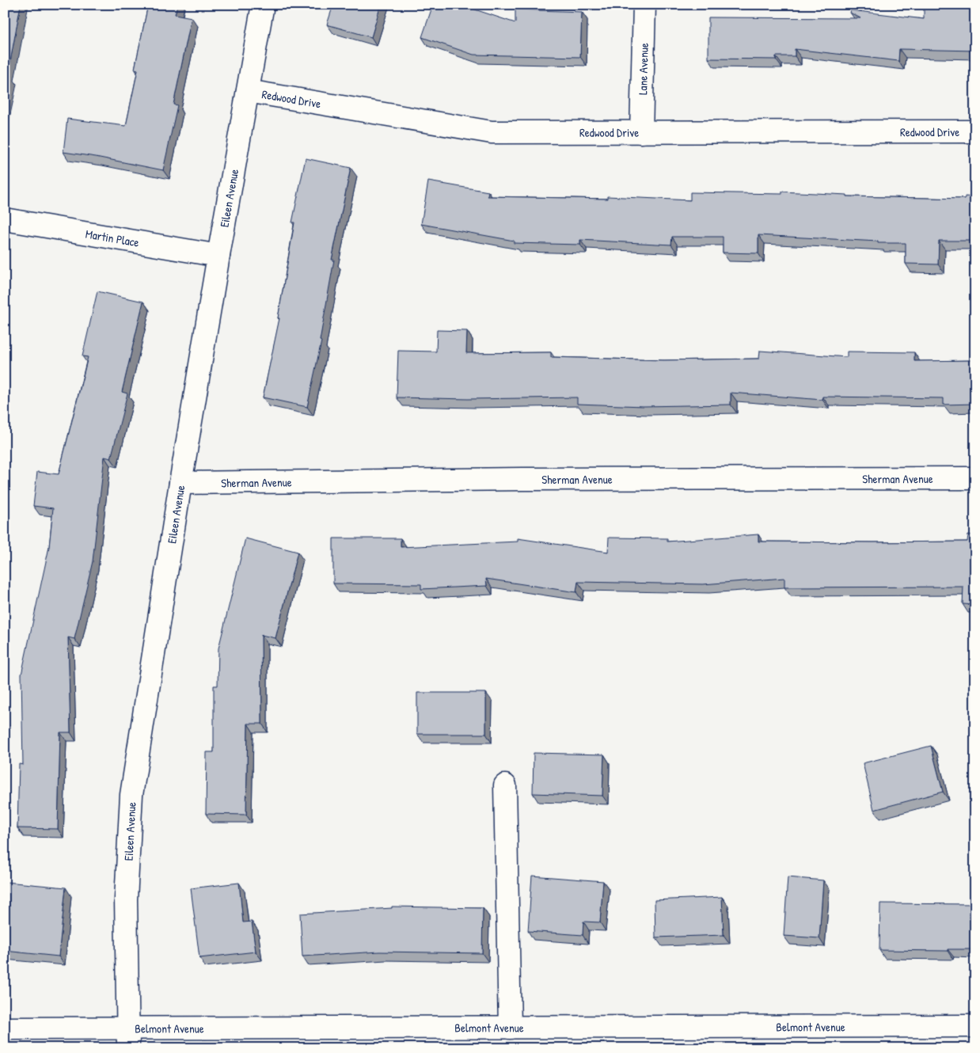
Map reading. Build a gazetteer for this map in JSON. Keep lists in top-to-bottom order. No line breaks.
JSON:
{"streets":{"street":["Lane Avenue","Redwood Drive","Eileen Avenue","Martin Place","Sherman Avenue","Belmont Avenue"]},"crossings":[["Lane Avenue","Redwood Drive"],["Redwood Drive","Eileen Avenue"],["Eileen Avenue","Martin Place"],["Eileen Avenue","Sherman Avenue"],["Eileen Avenue","Belmont Avenue"]]}
